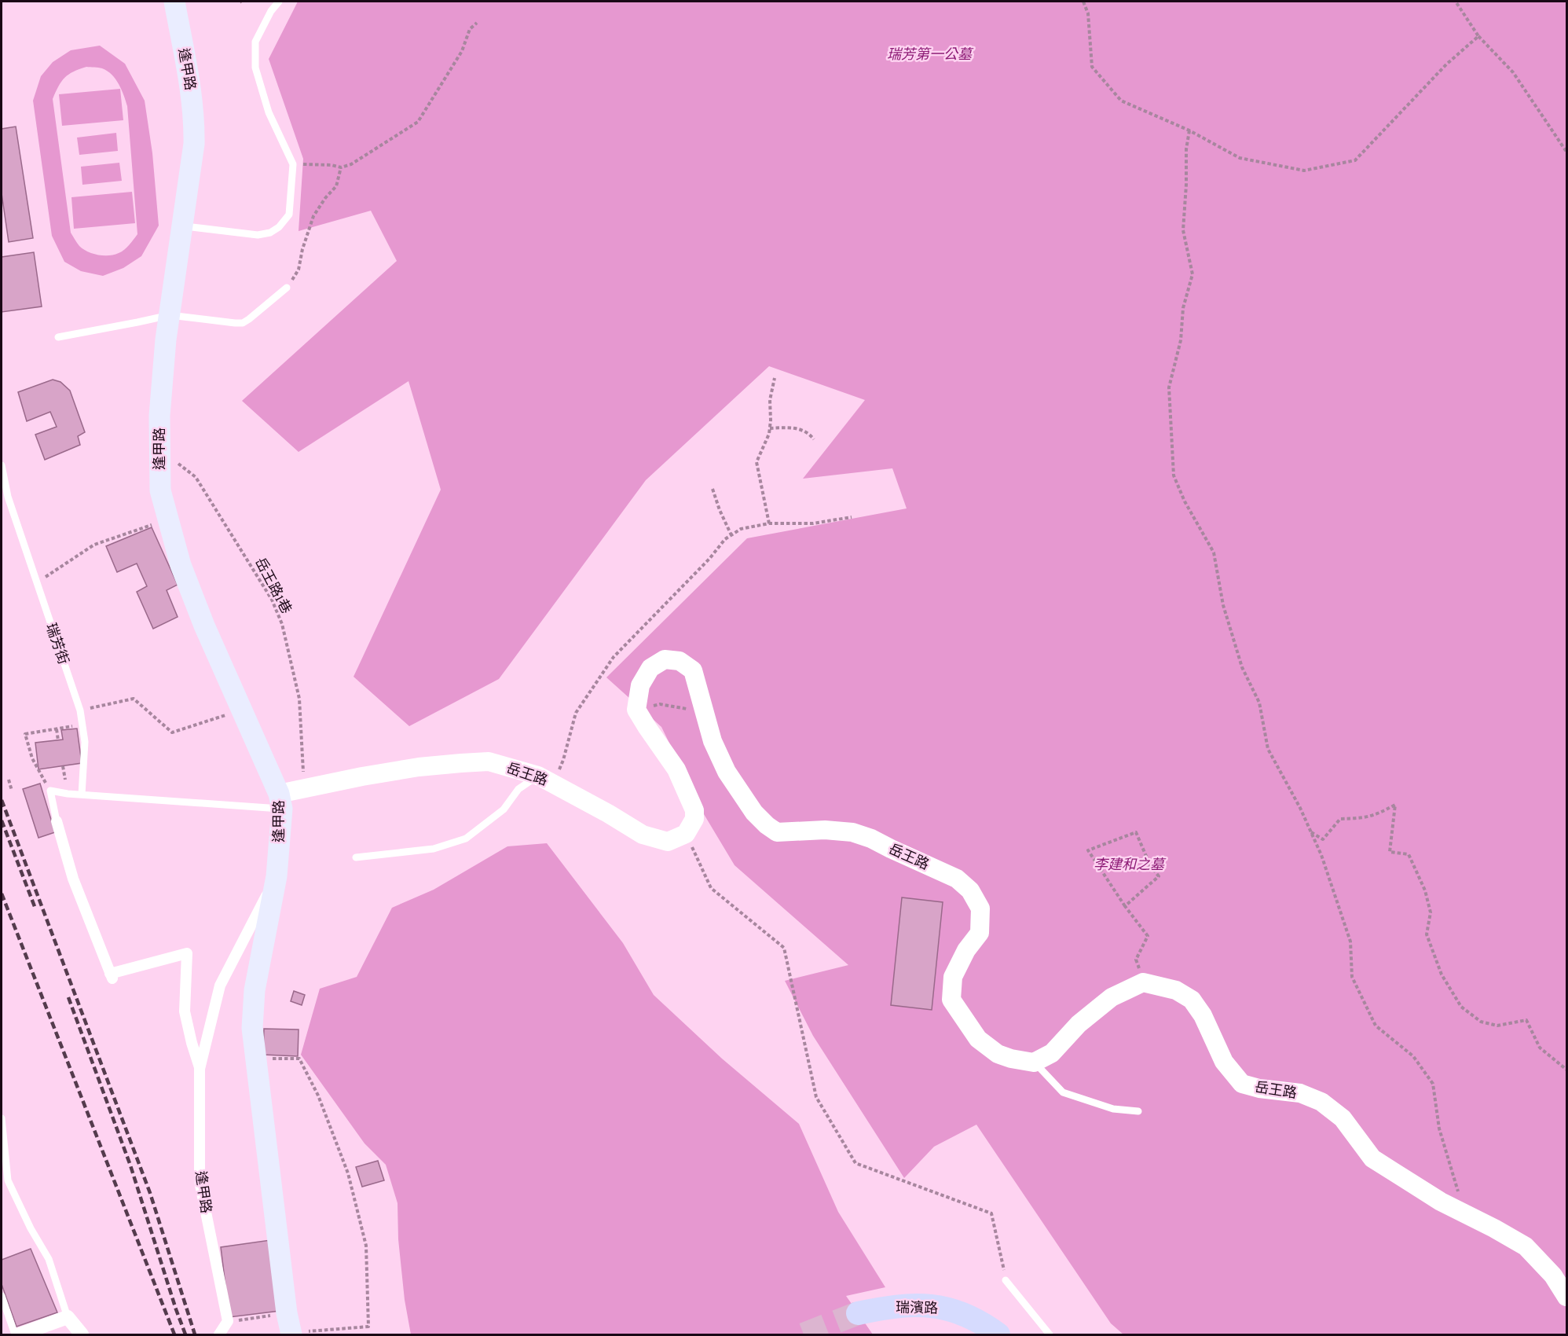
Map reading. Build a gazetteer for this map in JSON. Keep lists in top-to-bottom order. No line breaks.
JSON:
{"streets":{"main road":["逢甲路","瑞濱路"],"street":["岳王路"],"lane":["瑞芳街"],"path":["岳王路1巷"]},"crossings":[["逢甲路","岳王路1巷"],["逢甲路","岳王路"],["岳王路1巷","岳王路"]],"parks":["瑞芳第一公墓","李建和之墓"]}
